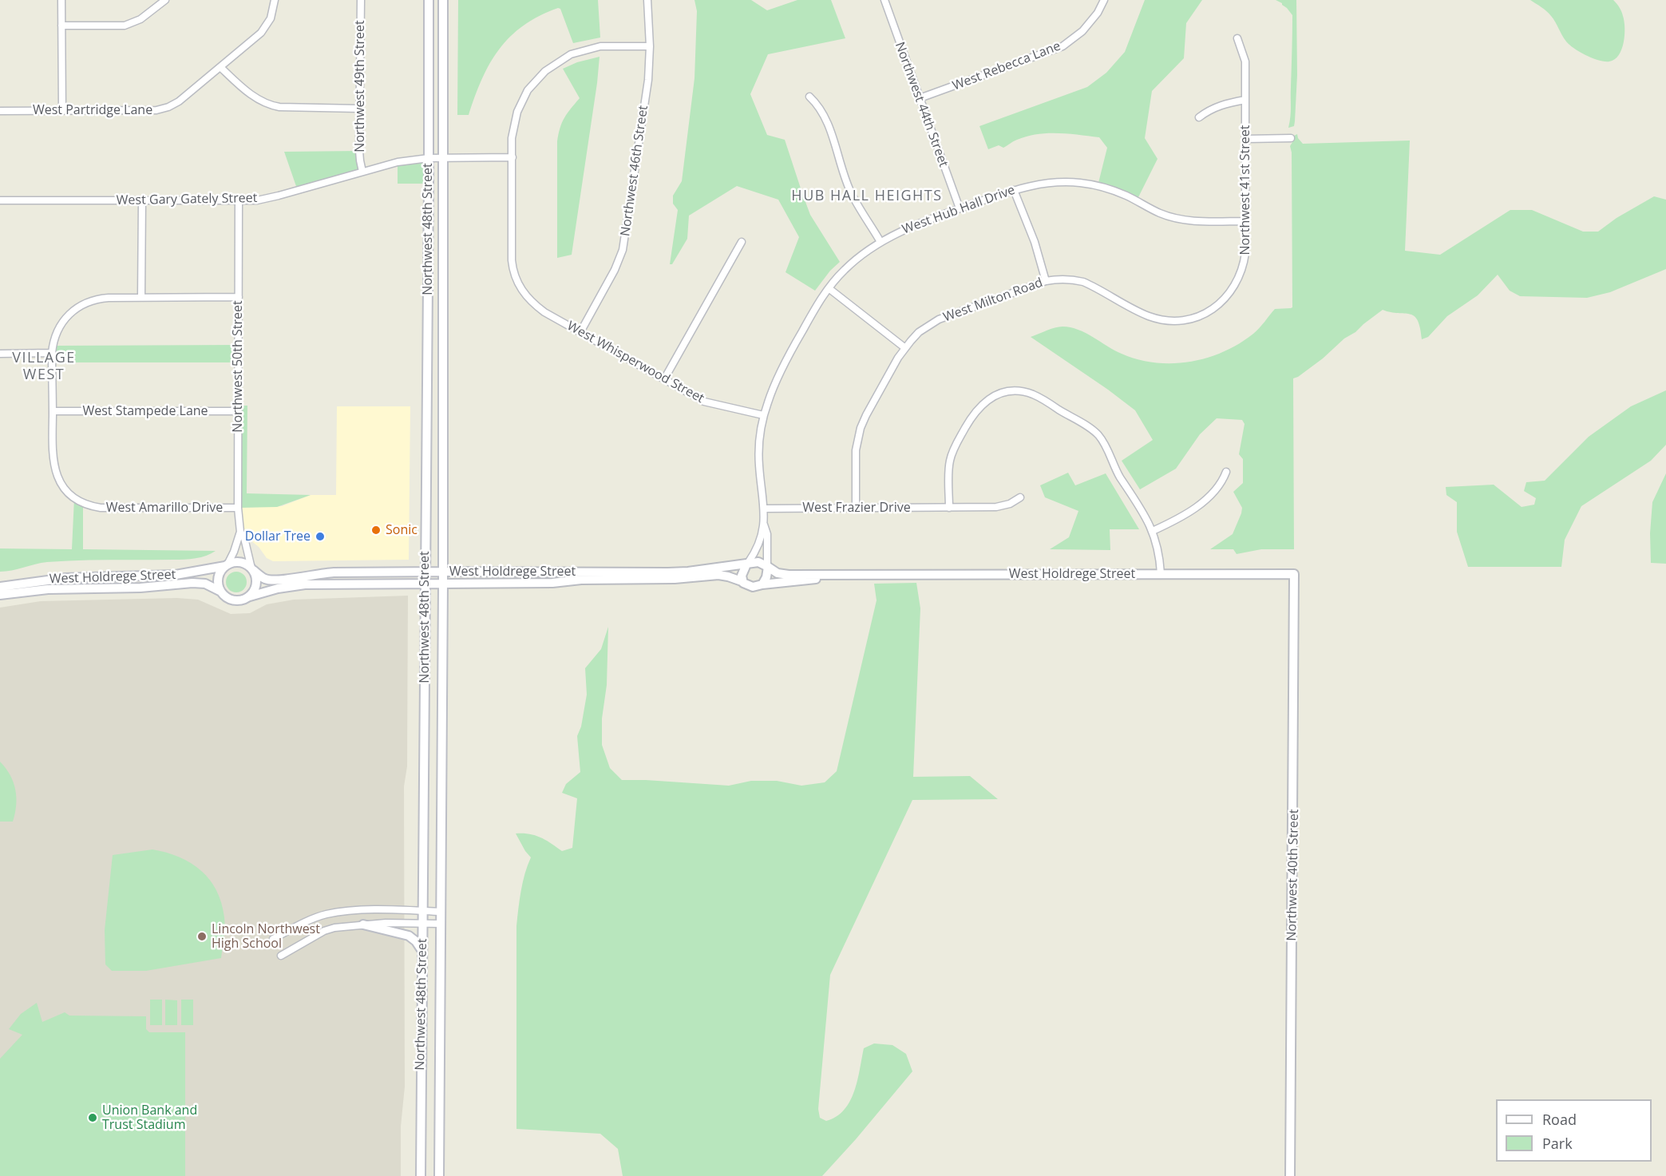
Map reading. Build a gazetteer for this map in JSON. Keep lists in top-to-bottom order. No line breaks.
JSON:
{"streets":{"main road":["Northwest 48th Street","West Holdrege Street","Northwest 40th Street"],"street":["West Rebecca Lane","Northwest 49th Street","Northwest 44th Street","West Partridge Lane","Northwest 46th Street","Northwest 41st Street","West Gary Gately Street","West Hub Hall Drive","West Milton Road","West Whisperwood Street","Northwest 50th Street","West Stampede Lane","West Amarillo Drive","West Frazier Drive"]},"crossings":[["West Rebecca Lane","Northwest 44th Street"],["Northwest 49th Street","West Gary Gately Street"],["Northwest 44th Street","West Hub Hall Drive"],["Northwest 46th Street","West Whisperwood Street"],["Northwest 41st Street","West Hub Hall Drive"],["Northwest 41st Street","West Milton Road"],["West Gary Gately Street","Northwest 48th Street"],["West Gary Gately Street","West Whisperwood Street"],["West Gary Gately Street","Northwest 50th Street"],["West Hub Hall Drive","West Whisperwood Street"],["West Hub Hall Drive","West Frazier Drive"],["Northwest 48th Street","West Holdrege Street"],["West Milton Road","West Frazier Drive"],["Northwest 50th Street","West Stampede Lane"],["Northwest 50th Street","West Amarillo Drive"],["Northwest 50th Street","West Holdrege Street"],["West Stampede Lane","West Amarillo Drive"],["West Holdrege Street","Northwest 40th Street"]],"districts":["HUB HALL HEIGHTS","VILLAGE WEST"],"places":["Sonic","Dollar Tree","Lincoln Northwest High School","Union Bank and Trust Stadium"],"legend":["Road","Park"]}
